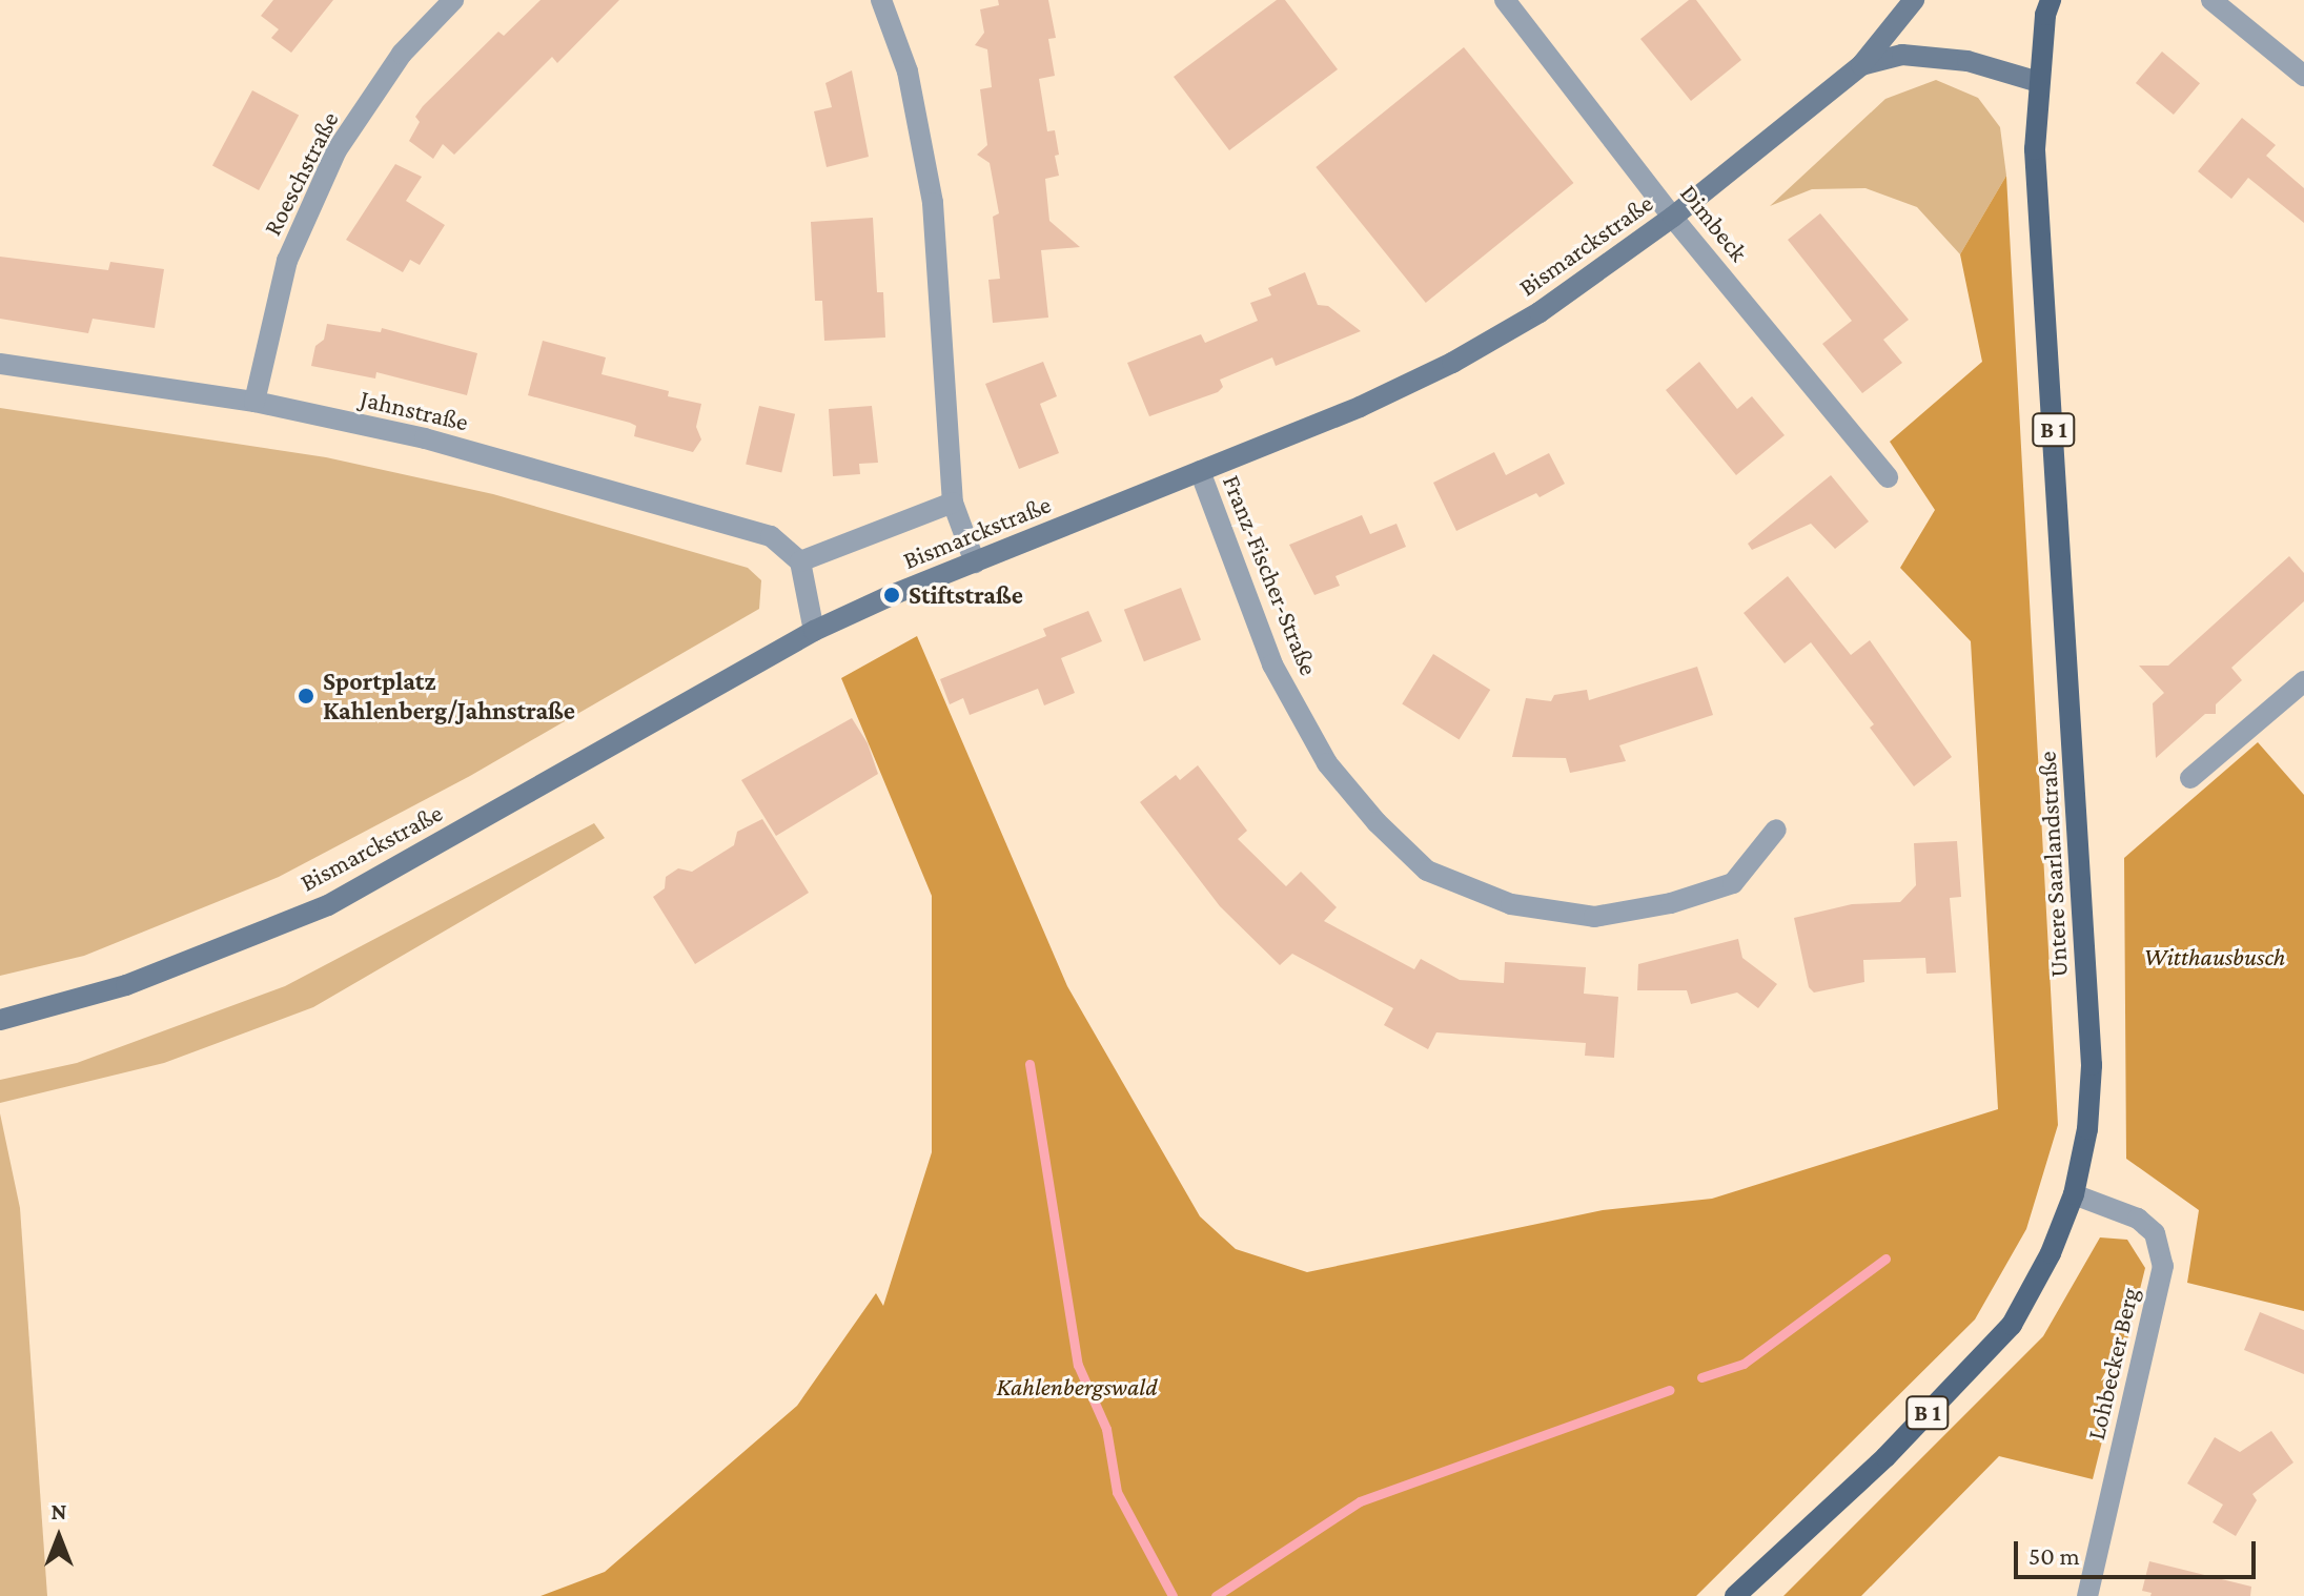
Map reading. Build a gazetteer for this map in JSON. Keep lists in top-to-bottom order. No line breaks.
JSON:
{"streets":{"main road":["Bismarckstraße","B 1","Untere Saarlandstraße"],"street":["Roeschstraße","Dimbeck","Jahnstraße","Franz-Fischer-Straße","Lohbecker Berg"]},"crossings":[["Roeschstraße","Jahnstraße"],["Dimbeck","Bismarckstraße"],["Bismarckstraße","Franz-Fischer-Straße"],["Untere Saarlandstraße","Lohbecker Berg"]],"parks":["Witthausbusch","Kahlenbergswald"],"places":["Stiftstraße","Sportplatz Kahlenberg/Jahnstraße"],"scale_bar":"50 m","north":"top"}
